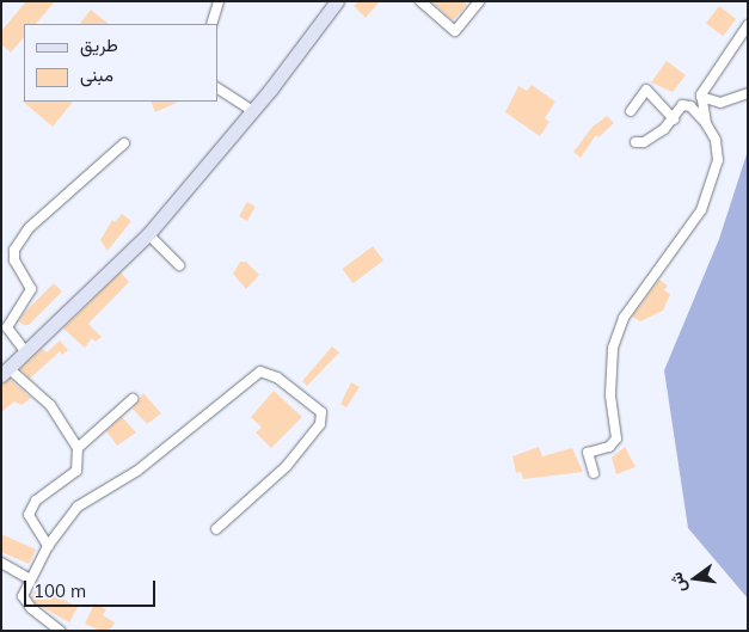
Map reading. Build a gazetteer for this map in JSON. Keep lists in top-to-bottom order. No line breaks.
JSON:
{"legend":["طريق","مبنى"],"scale_bar":"100 m","north":"left"}
